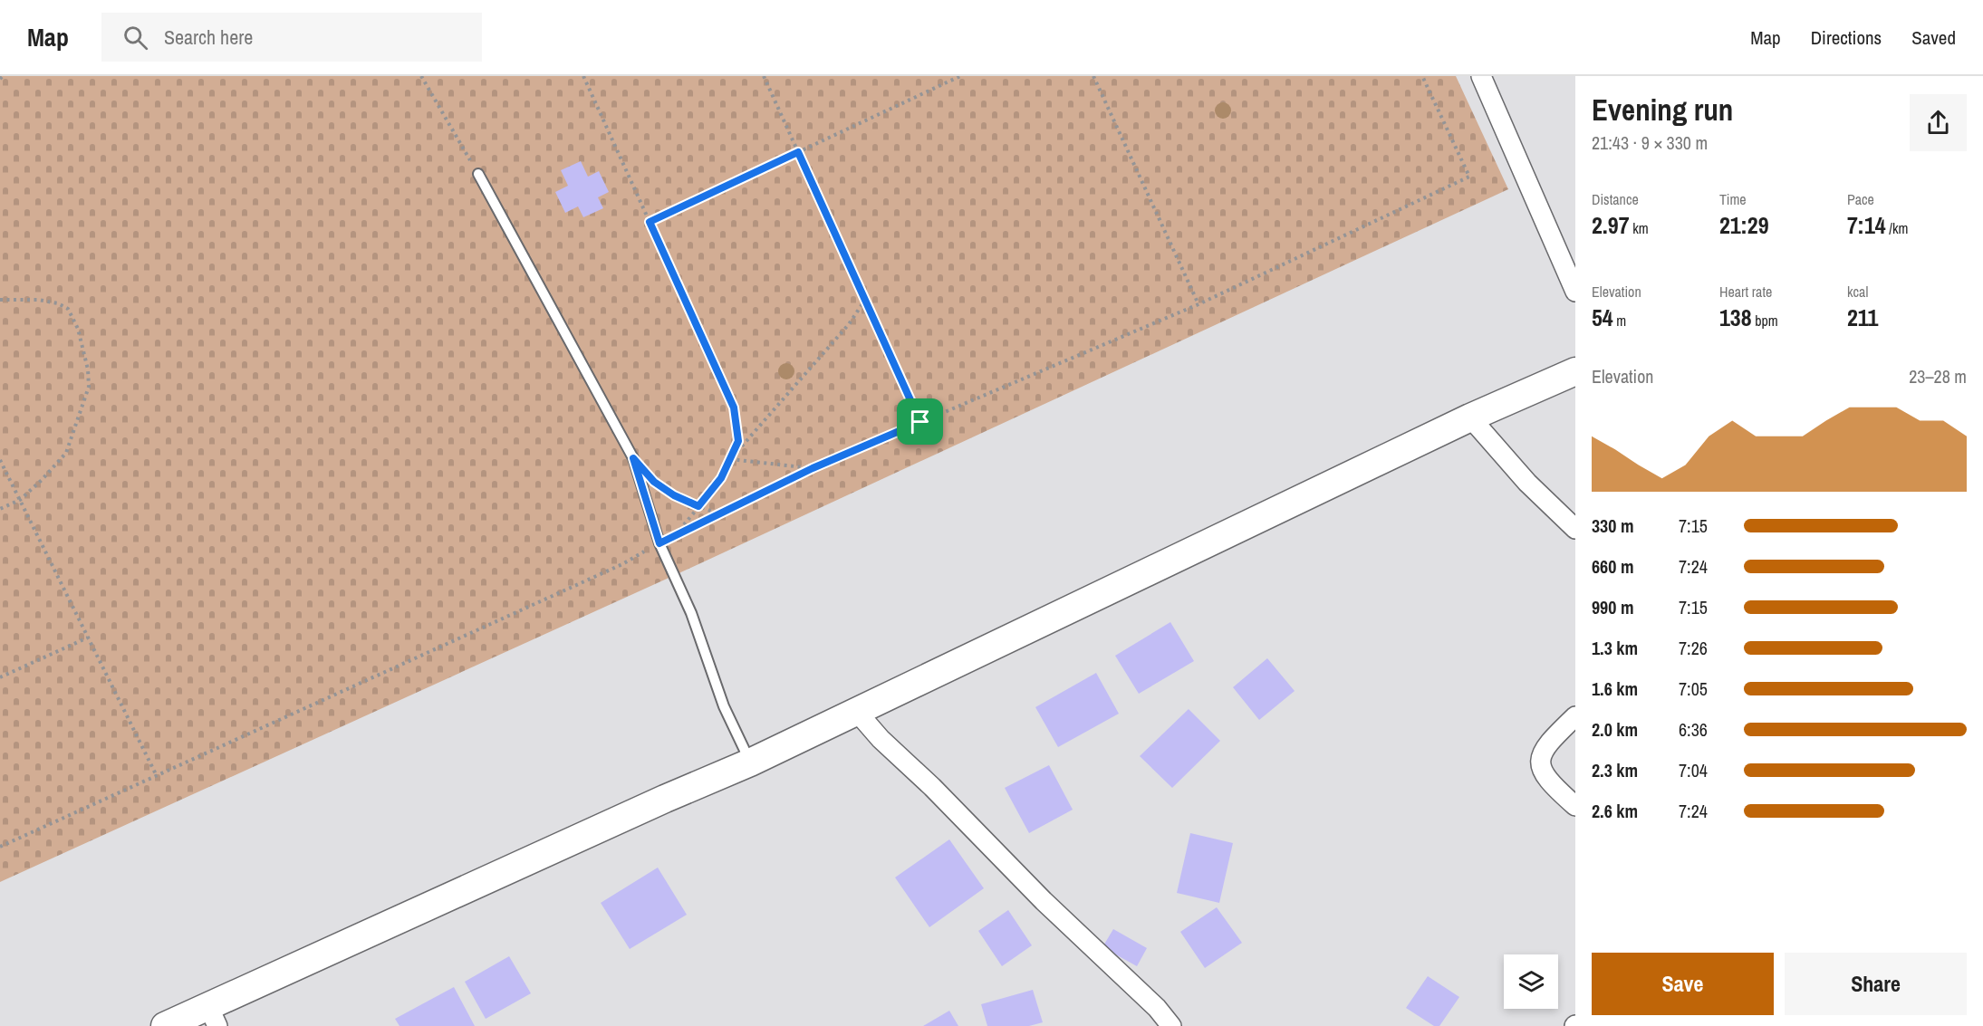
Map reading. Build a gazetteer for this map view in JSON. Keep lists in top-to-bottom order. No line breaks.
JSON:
{"page":{"header":"Map","search":"Search here","nav":["Map","Directions","Saved"],"heading":["Evening run","21:43 · 9 × 330 m"],"stats":[["Distance","2.97 km"],["Time","21:29"],["Pace","7:14 /km"],["Elevation","54 m"],["Heart rate","138 bpm"],["kcal","211"]],"chart":["Elevation","23–28 m"],"list":[{"name":"330 m","note":"7:15"},{"name":"660 m","note":"7:24"},{"name":"990 m","note":"7:15"},{"name":"1.3 km","note":"7:26"},{"name":"1.6 km","note":"7:05"},{"name":"2.0 km","note":"6:36"},{"name":"2.3 km","note":"7:04"},{"name":"2.6 km","note":"7:24"}],"buttons":["Save","Share"]}}
